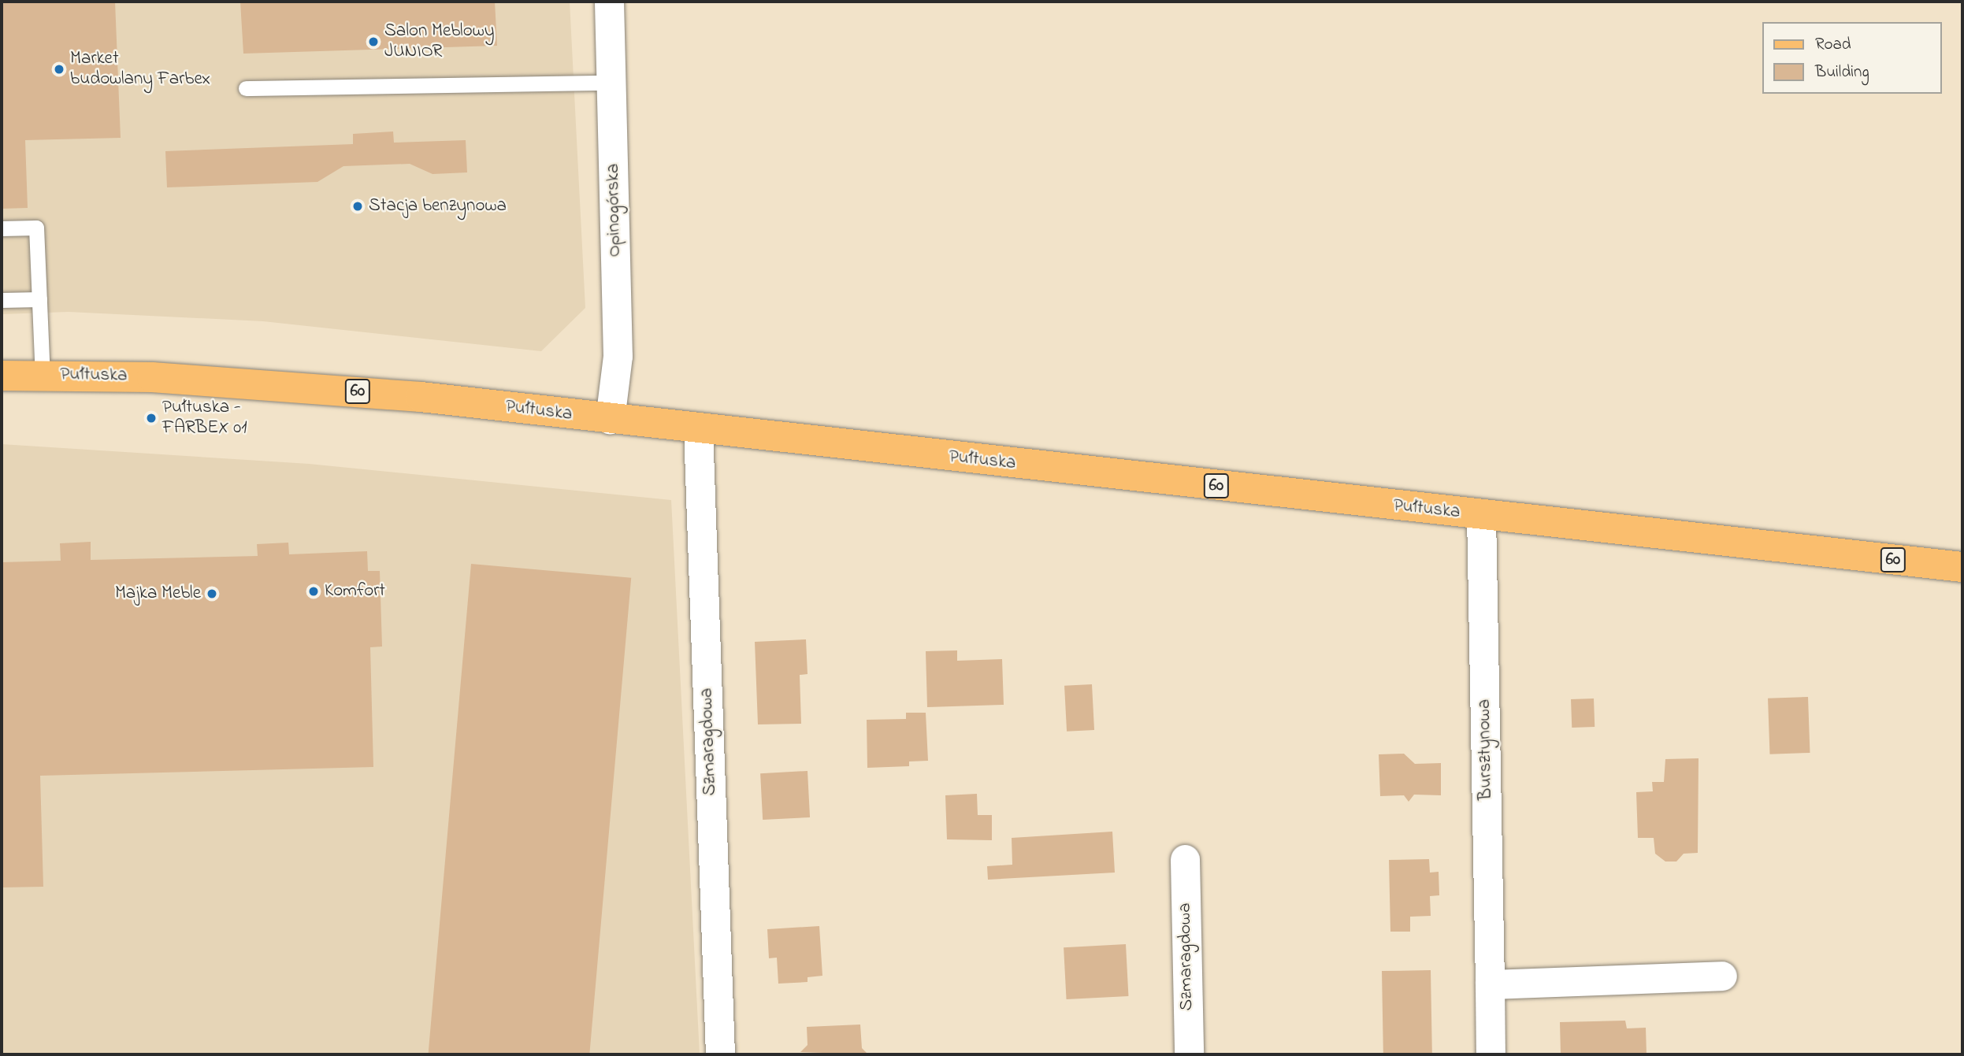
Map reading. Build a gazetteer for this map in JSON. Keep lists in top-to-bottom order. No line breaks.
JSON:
{"streets":{"main road":["Pułtuska","60"],"street":["Opinogórska","Szmaragdowa","Bursztynowa"]},"crossings":[["Opinogórska","Pułtuska"],["Pułtuska","Szmaragdowa"],["Pułtuska","Bursztynowa"]],"places":["Salon Meblowy JUNIOR","Market budowlany Farbex","Stacja benzynowa","Pułtuska - FARBEX 01","Komfort","Majka Meble"],"legend":["Road","Building"]}
